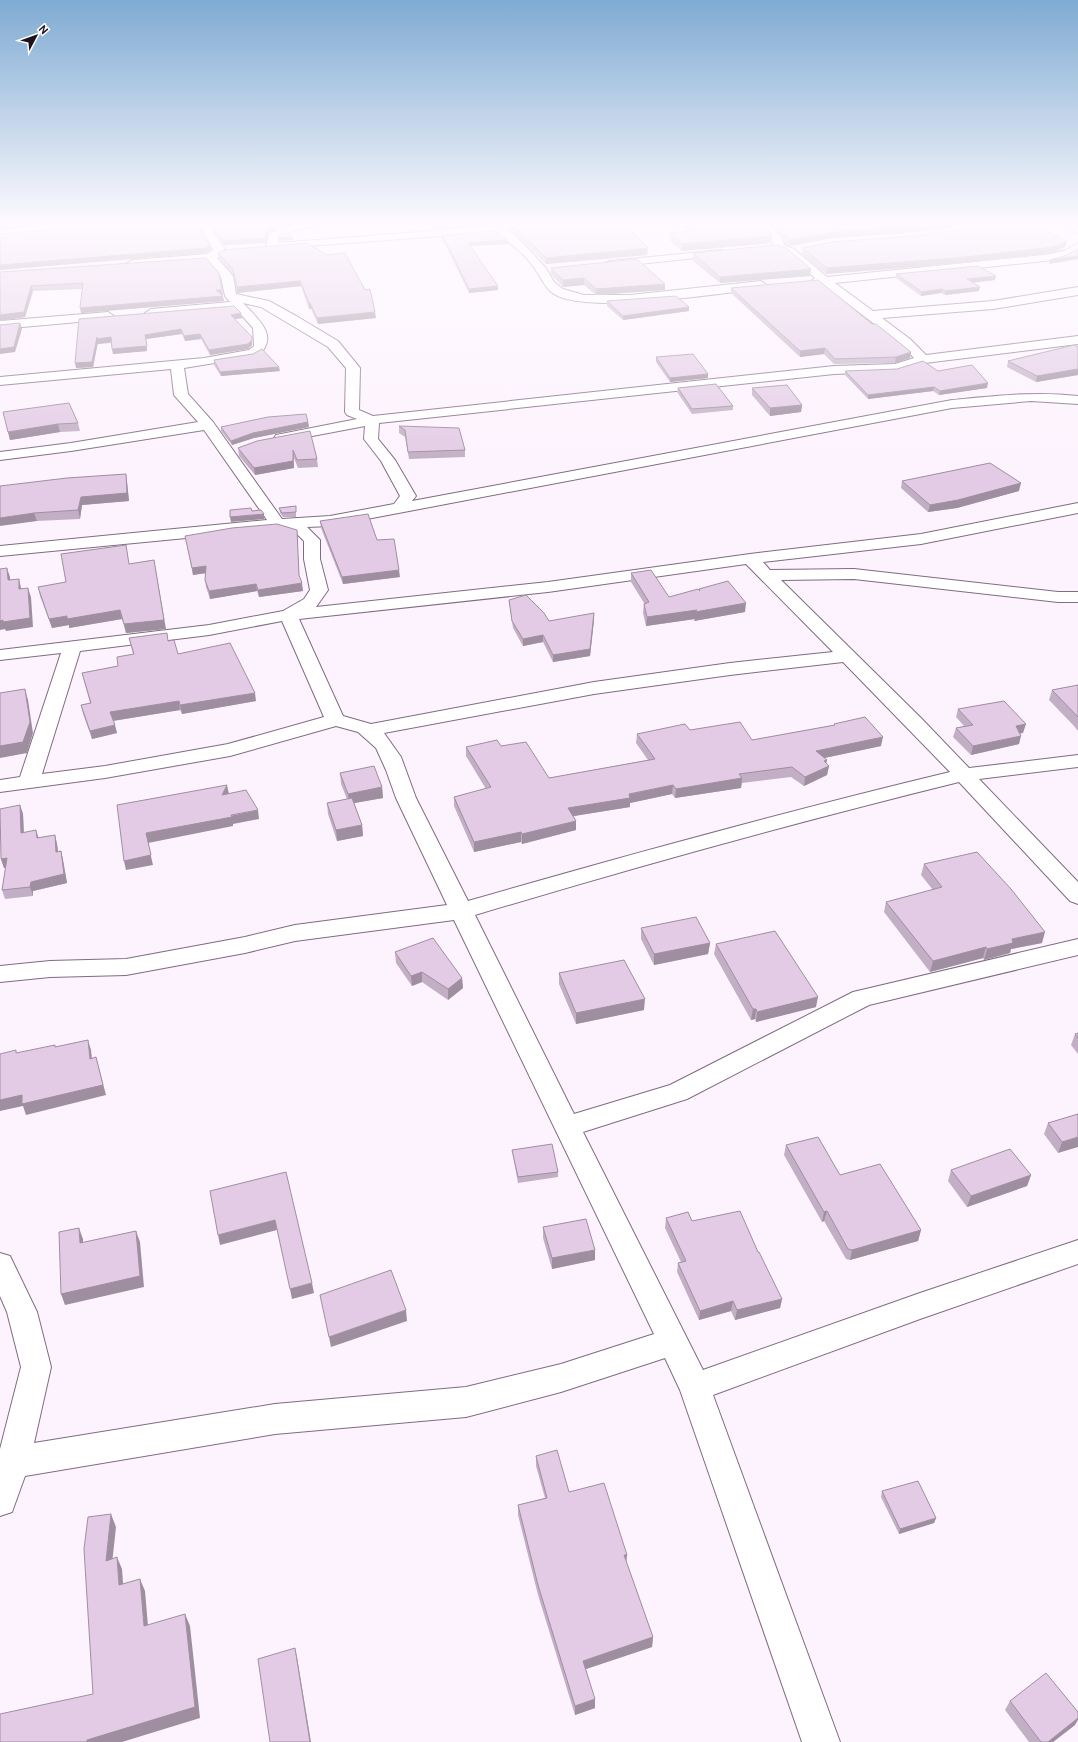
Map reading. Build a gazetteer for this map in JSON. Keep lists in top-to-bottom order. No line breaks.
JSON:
{"north":"top right"}
